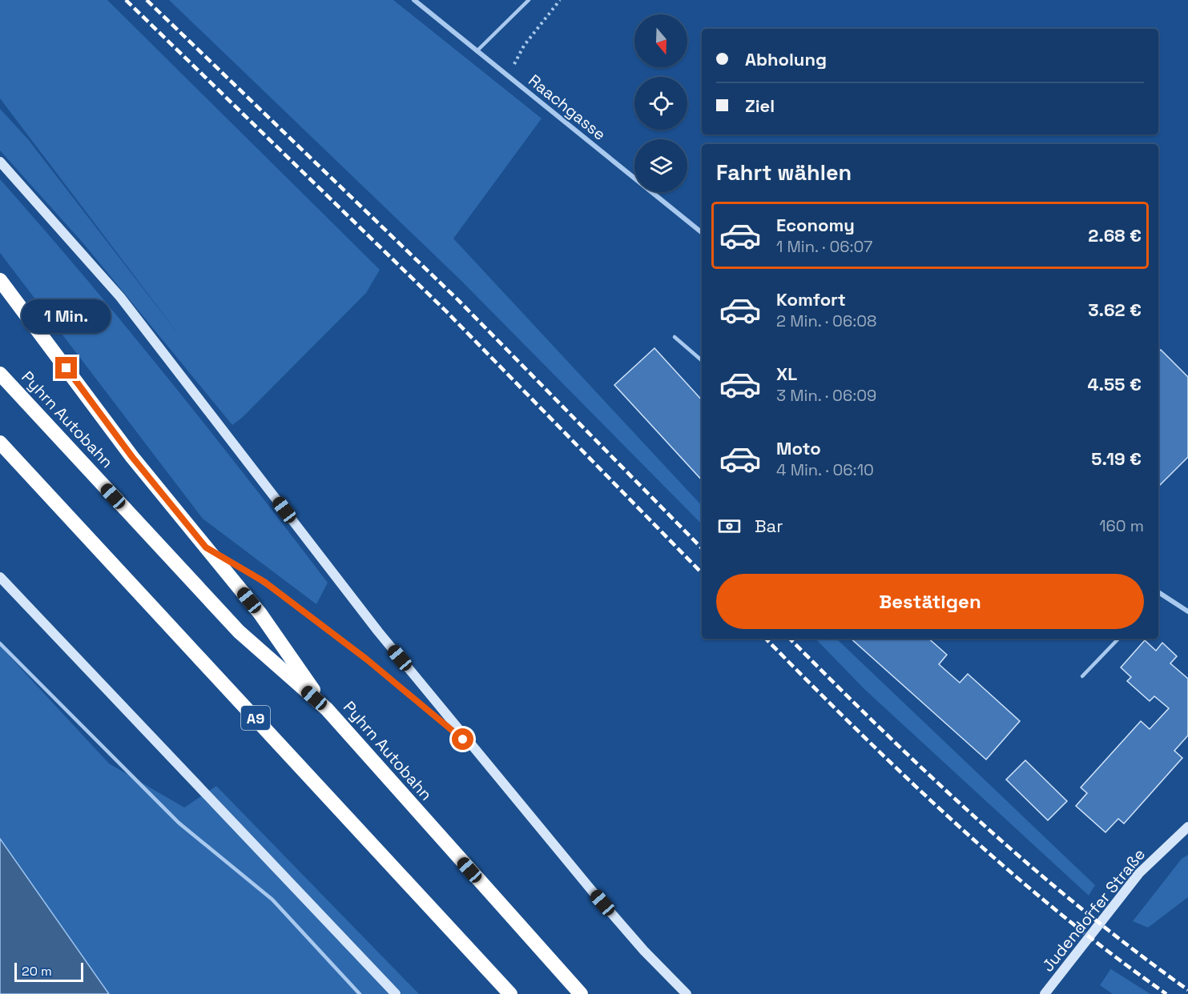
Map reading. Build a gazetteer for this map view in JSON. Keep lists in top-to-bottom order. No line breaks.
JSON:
{"streets":{"highway":["Pyhrn Autobahn","A9"],"main road":["Judendorfer Straße"],"street":["Raachgasse"]},"scale_bar":"20 m","north":"bottom","page":{"banner":["Abholung","Ziel"],"heading":"Fahrt wählen","list":[{"name":"Economy","note":"1 Min. · 06:07","value":"2.68 €"},{"name":"Komfort","note":"2 Min. · 06:08","value":"3.62 €"},{"name":"XL","note":"3 Min. · 06:09","value":"4.55 €"},{"name":"Moto","note":"4 Min. · 06:10","value":"5.19 €"}],"bubble":"1 Min.","pay":["Bar","160 m"],"buttons":"Bestätigen","scale":"20 m"}}
